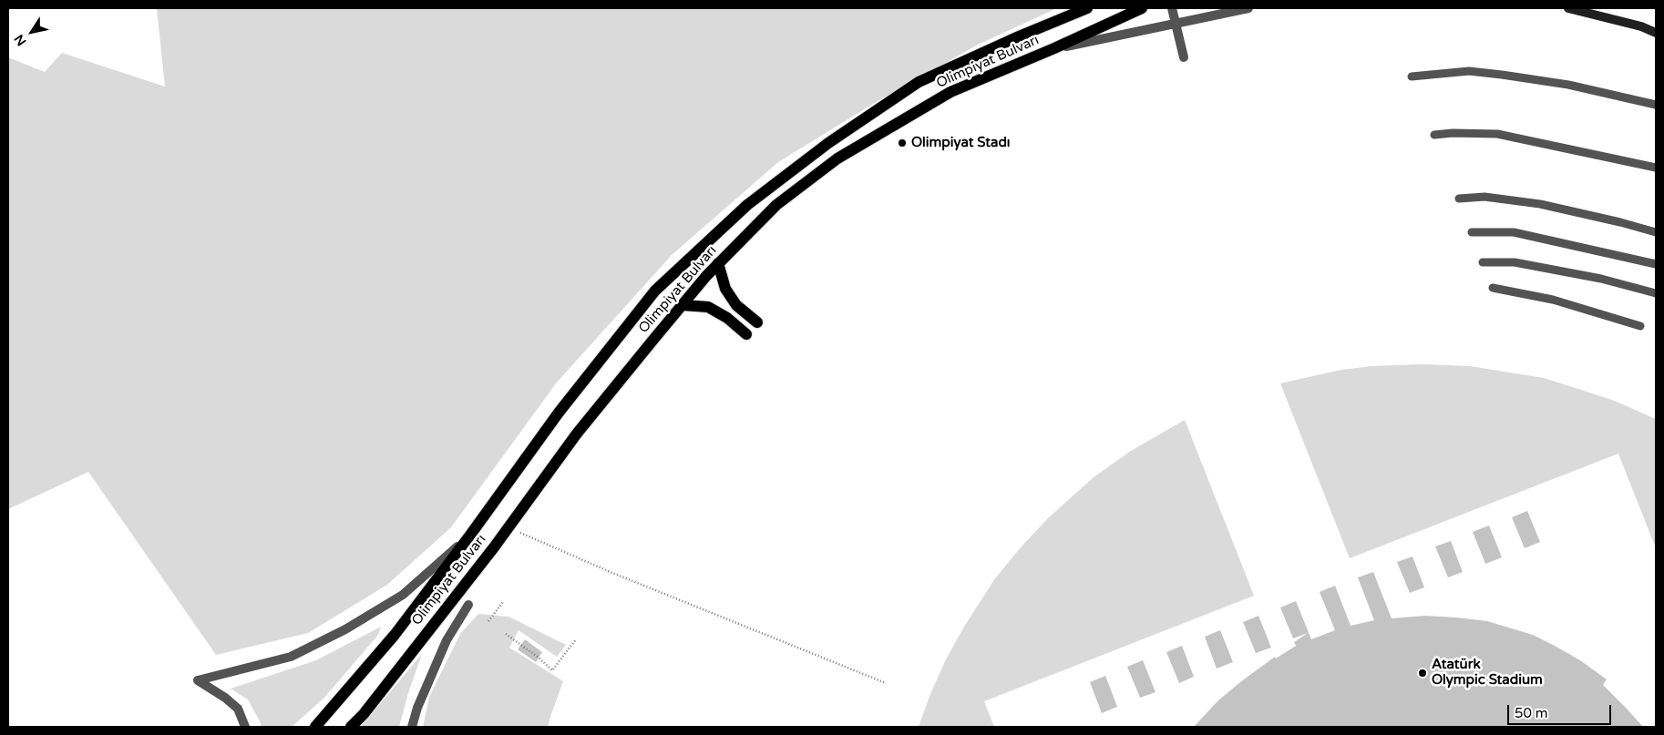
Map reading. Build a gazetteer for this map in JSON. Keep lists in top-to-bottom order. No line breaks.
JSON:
{"streets":{"main road":["Olimpiyat Bulvarı"]},"places":["Olimpiyat Stadı","Atatürk Olympic Stadium"],"scale_bar":"50 m","north":"bottom left"}
